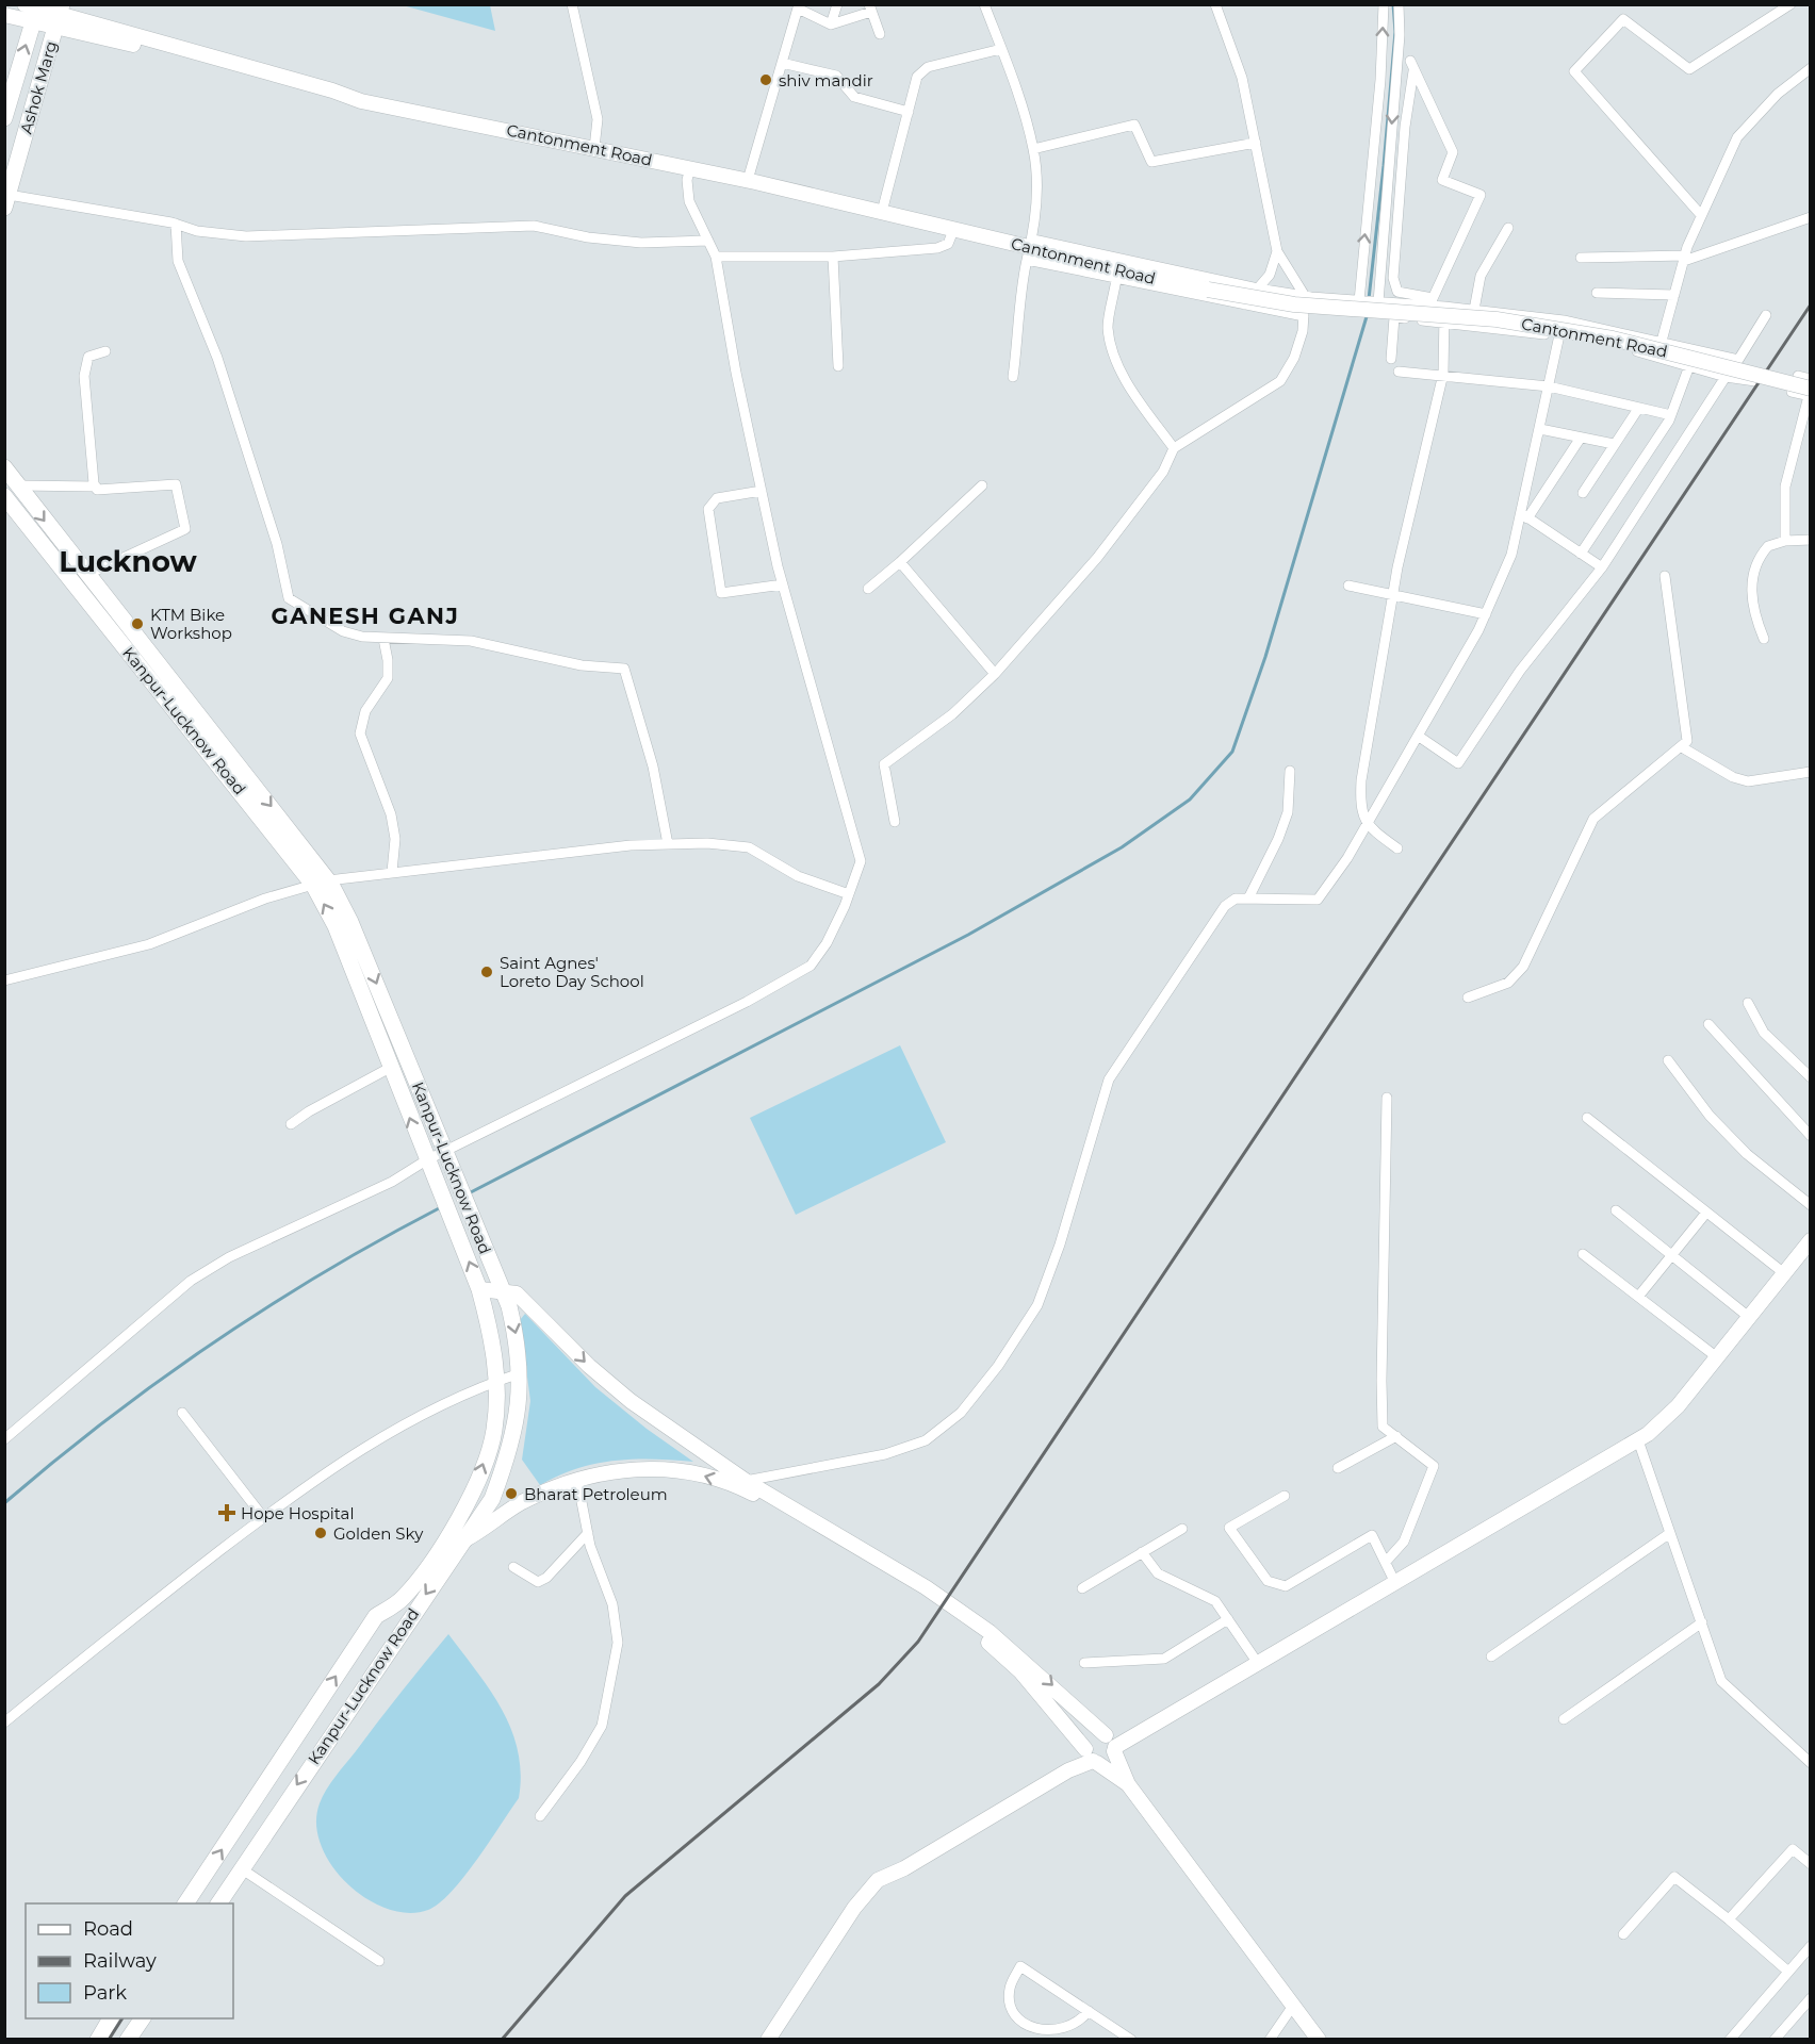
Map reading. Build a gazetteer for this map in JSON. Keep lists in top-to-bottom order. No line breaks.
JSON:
{"streets":{"main road":["Ashok Marg","Kanpur-Lucknow Road"],"street":["Cantonment Road"]},"crossings":[["Ashok Marg","Cantonment Road"]],"districts":["Lucknow","GANESH GANJ"],"places":{"other":["shiv mandir","KTM Bike Workshop","Saint Agnes' Loreto Day School","Bharat Petroleum","Golden Sky"],"health":["Hope Hospital"]},"legend":["Road","Railway","Park"]}
